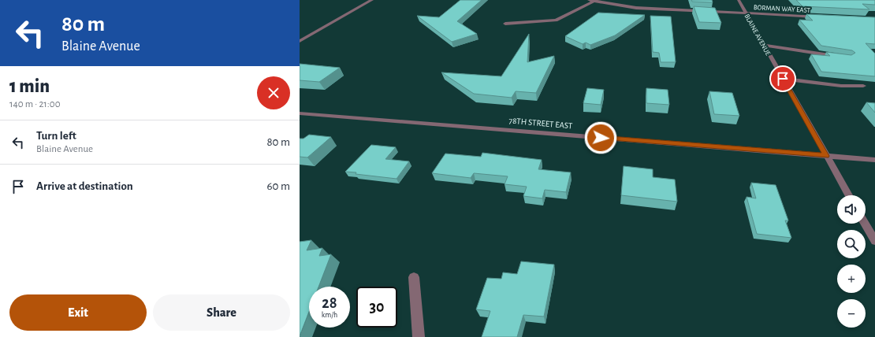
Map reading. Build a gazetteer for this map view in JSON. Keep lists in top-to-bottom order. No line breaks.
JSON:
{"streets":{"street":["BORMAN WAY EAST","BLAINE AVENUE","78TH STREET EAST"]},"crossings":[["BORMAN WAY EAST","BLAINE AVENUE"],["BLAINE AVENUE","78TH STREET EAST"]],"page":{"turn":["80 m","Blaine Avenue"],"heading":["1 min","140 m · 21:00"],"list":[{"name":"Turn left","note":"Blaine Avenue","value":"80 m"},{"name":"Arrive at destination","value":"60 m"}],"map_buttons":["+","−"],"speed":"28 km/h","limit":"30","buttons":["Exit","Share"]}}
